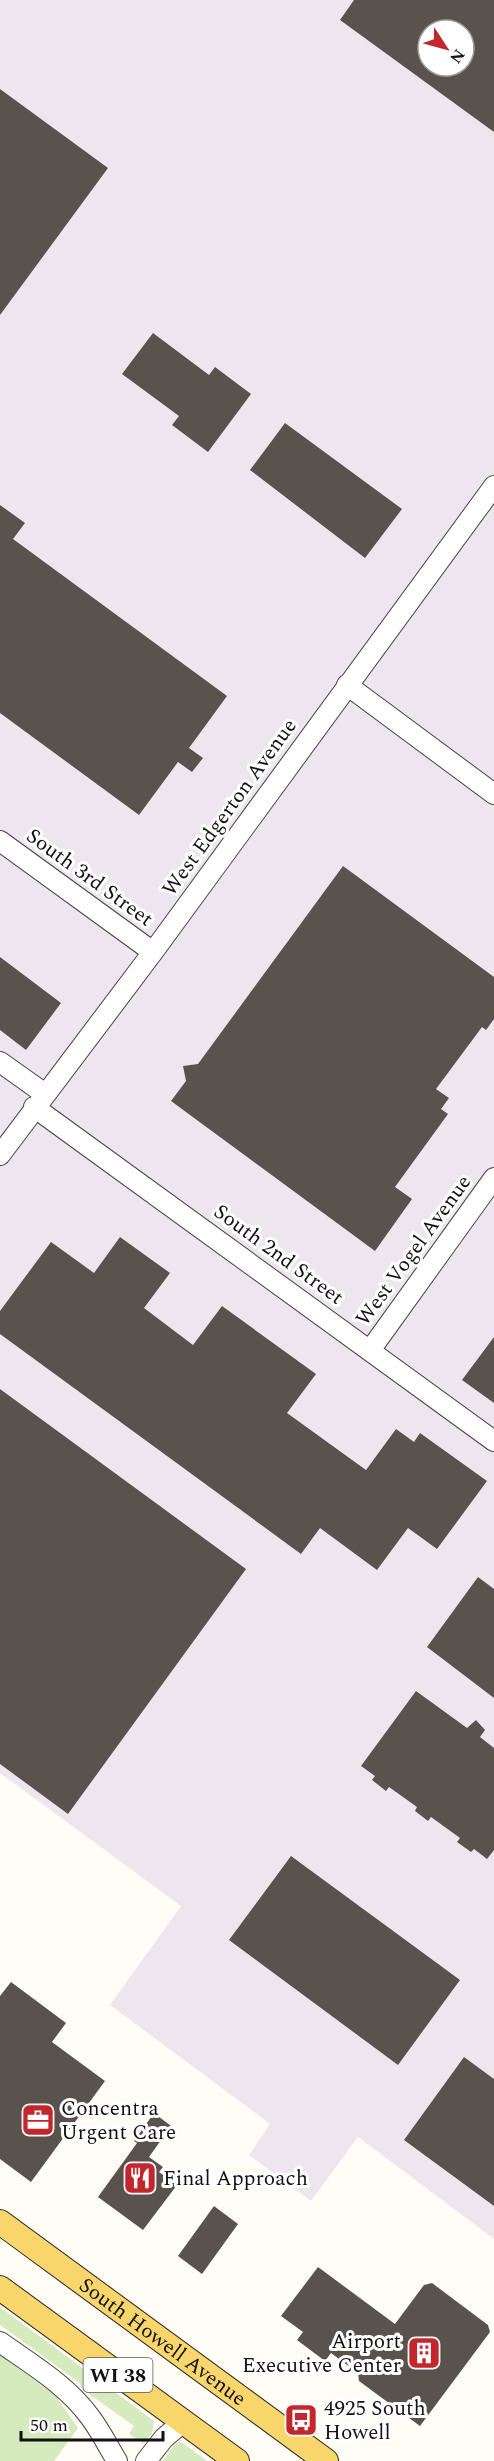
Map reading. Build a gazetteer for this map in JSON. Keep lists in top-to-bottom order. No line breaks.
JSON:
{"streets":{"main road":["South Howell Avenue","WI 38"],"street":["West Edgerton Avenue","South 3rd Street","West Vogel Avenue","South 2nd Street"]},"crossings":[["West Edgerton Avenue","South 3rd Street"],["West Edgerton Avenue","South 2nd Street"],["West Vogel Avenue","South 2nd Street"]],"places":{"office":["Concentra Urgent Care"],"restaurant":["Final Approach"],"building":["Airport Executive Center"],"bus stop":["4925 South Howell"]},"scale_bar":"50 m","north":"bottom right"}
